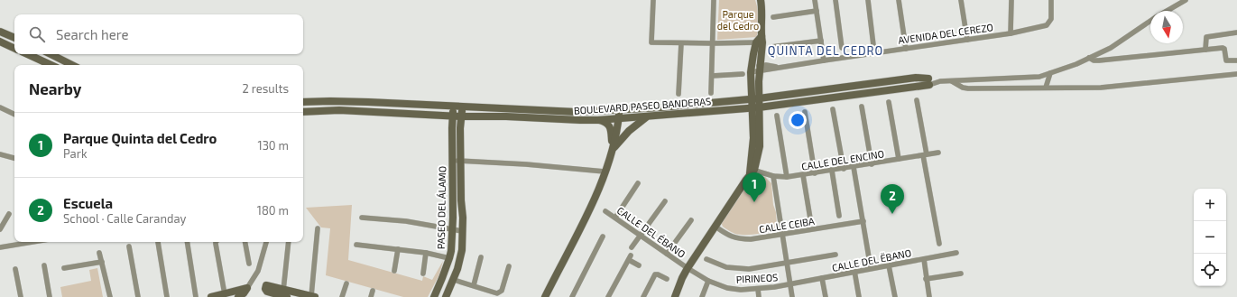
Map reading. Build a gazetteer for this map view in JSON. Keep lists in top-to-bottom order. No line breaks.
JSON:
{"streets":{"main road":["BOULEVARD PASEO BANDERAS","PASEO DEL ÁLAMO"],"street":["AVENIDA DEL CEREZO","CALLE DEL ENCINO","CALLE CEIBA","CALLE DEL ÉBANO","CALLE DEL ËBANO","PIRINEOS"]},"crossings":[["BOULEVARD PASEO BANDERAS","PASEO DEL ÁLAMO"],["CALLE DEL ÉBANO","PIRINEOS"],["CALLE DEL ËBANO","PIRINEOS"]],"districts":["QUINTA DEL CEDRO"],"parks":["Parque del Cedro"],"north":"bottom","page":{"search":"Search here","heading":["Nearby","2 results"],"list":[{"mark":"1","name":"Parque Quinta del Cedro","note":"Park","value":"130 m"},{"mark":"2","name":"Escuela","note":"School · Calle Caranday","value":"180 m"}],"pins":["1","2"],"map_buttons":["+","−"]}}
